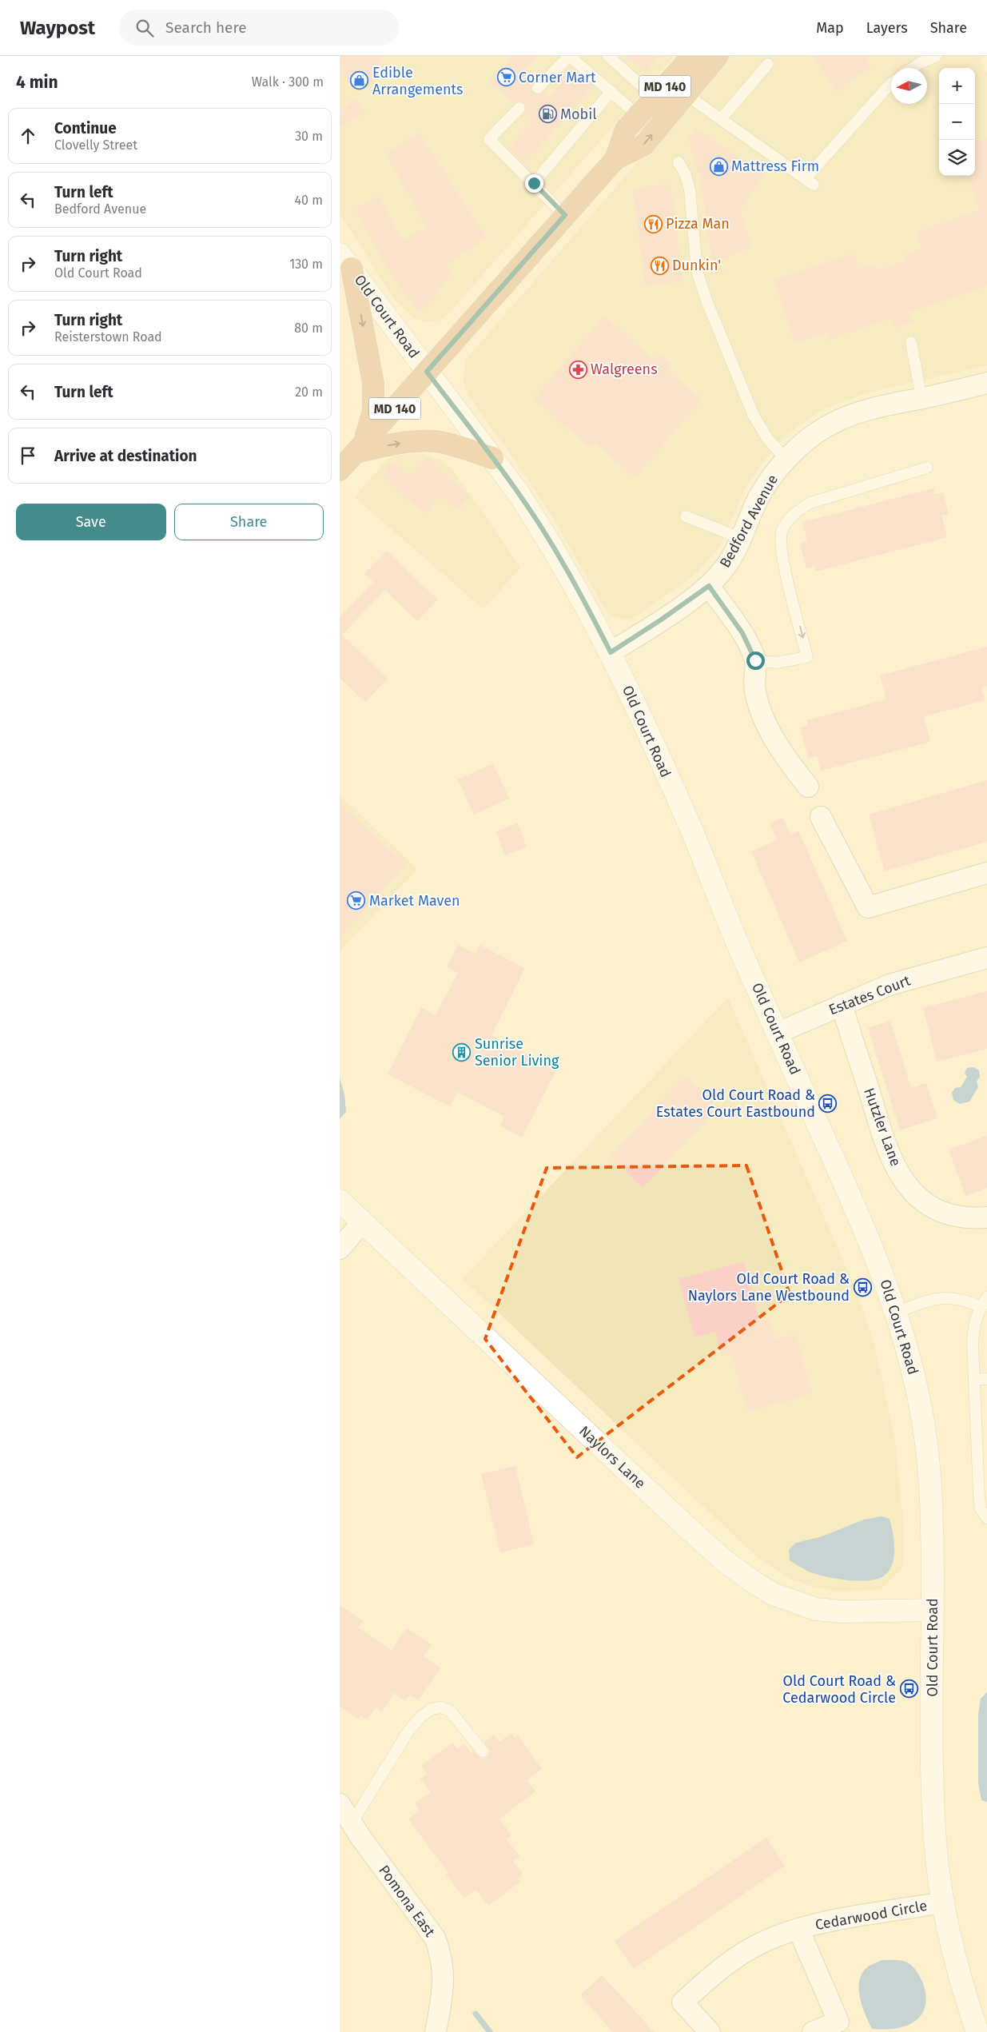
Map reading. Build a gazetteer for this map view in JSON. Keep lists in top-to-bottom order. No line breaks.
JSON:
{"streets":{"main road":["MD 140","Old Court Road","Naylors Lane"],"street":["Bedford Avenue","Estates Court","Hutzler Lane","Pomona East","Cedarwood Circle"]},"crossings":[["MD 140","Old Court Road"],["Old Court Road","Bedford Avenue"],["Old Court Road","Estates Court"],["Old Court Road","Naylors Lane"],["Old Court Road","Cedarwood Circle"],["Estates Court","Hutzler Lane"]],"places":{"supermarket":["Corner Mart","Market Maven"],"shop":["Edible Arrangements","Mattress Firm"],"fuel station":["Mobil"],"restaurant":["Pizza Man","Dunkin'"],"pharmacy":["Walgreens"],"building":["Sunrise Senior Living"],"bus stop":["Old Court Road & Estates Court Eastbound","Old Court Road & Naylors Lane Westbound","Old Court Road & Cedarwood Circle"]},"north":"left","page":{"header":"Waypost","search":"Search here","nav":["Map","Layers","Share"],"heading":["4 min","Walk · 300 m"],"map_buttons":["+","−"],"list":[["Continue","Clovelly Street","30 m"],["Turn left","Bedford Avenue","40 m"],["Turn right","Old Court Road","130 m"],["Turn right","Reisterstown Road","80 m"],["Turn left","20 m"],"Arrive at destination"],"buttons":["Save","Share"]}}
